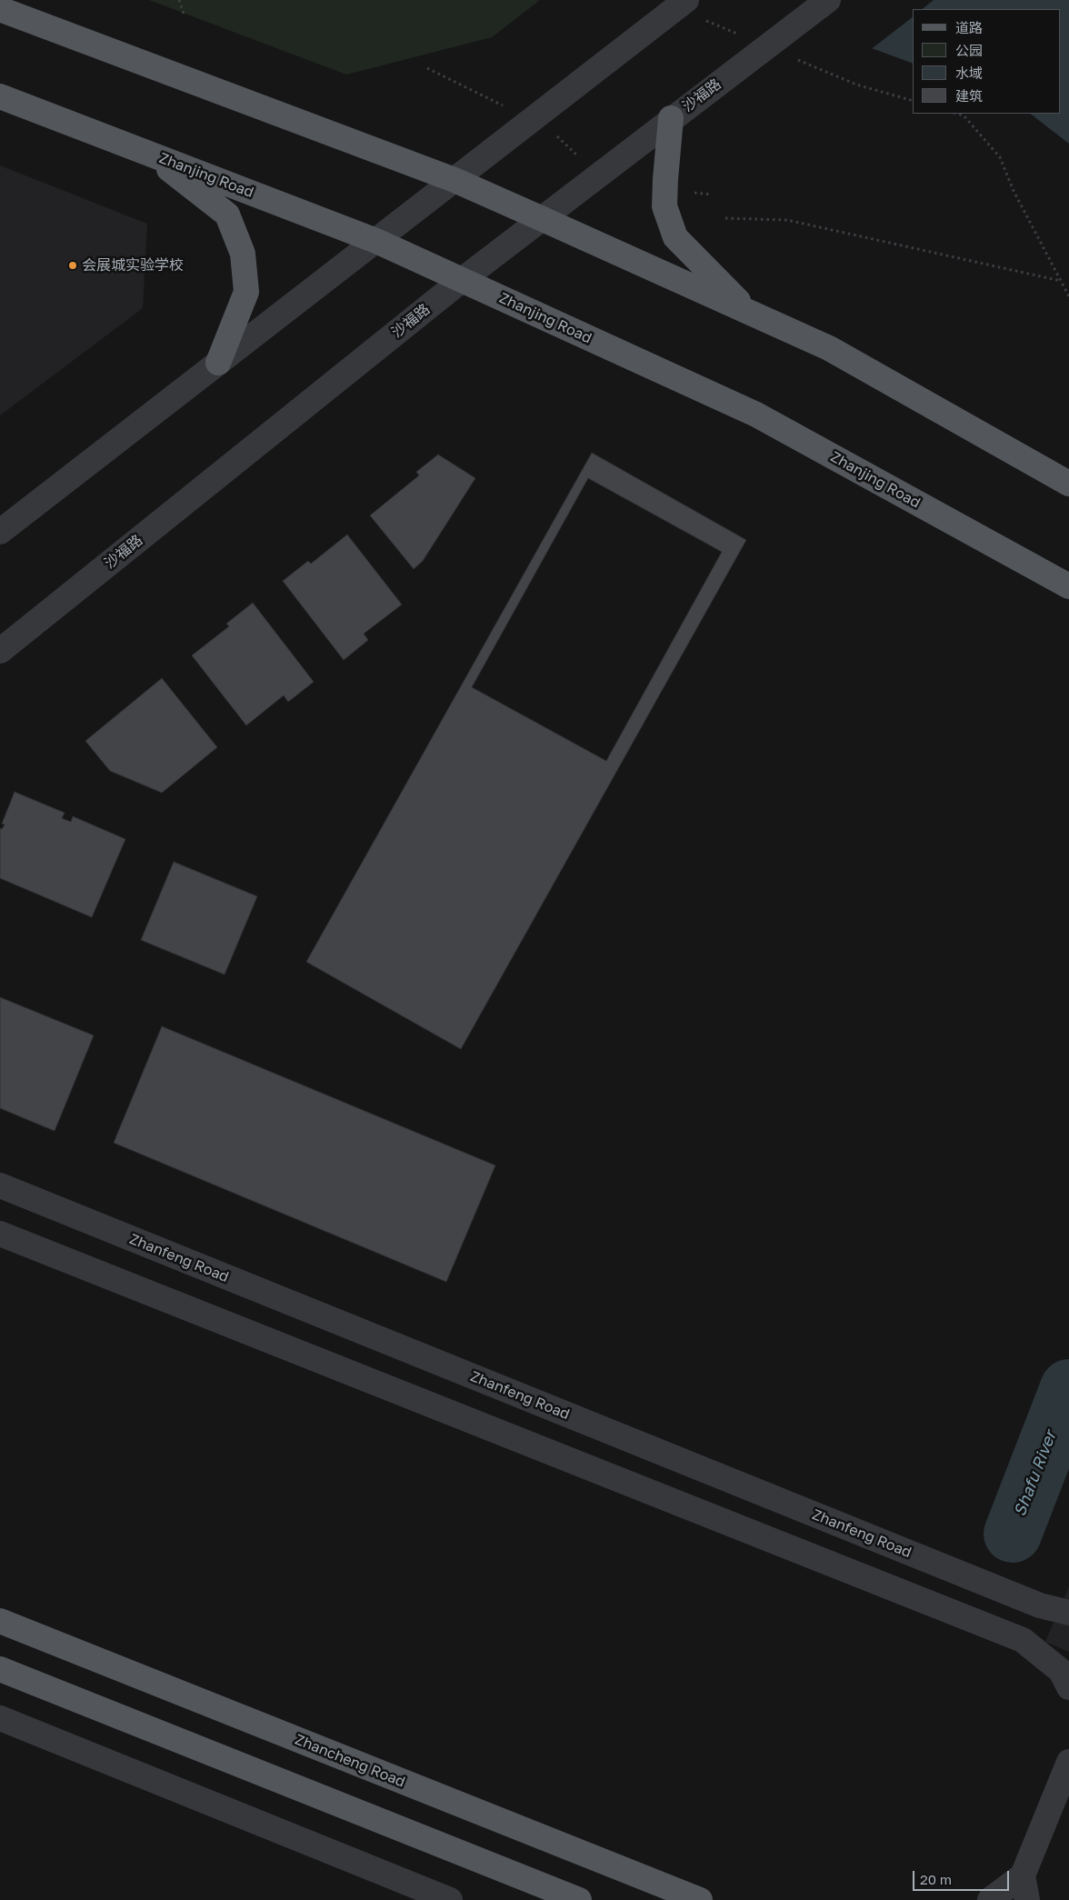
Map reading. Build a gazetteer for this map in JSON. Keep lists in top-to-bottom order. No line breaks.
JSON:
{"streets":{"main road":["Zhanjing Road","Zhancheng Road"],"street":["沙福路","Zhanfeng Road"]},"crossings":[["沙福路","Zhanjing Road"]],"water":["Shafu River"],"places":["会展城实验学校"],"legend":["道路","公园","水域","建筑"],"scale_bar":"20 m"}
